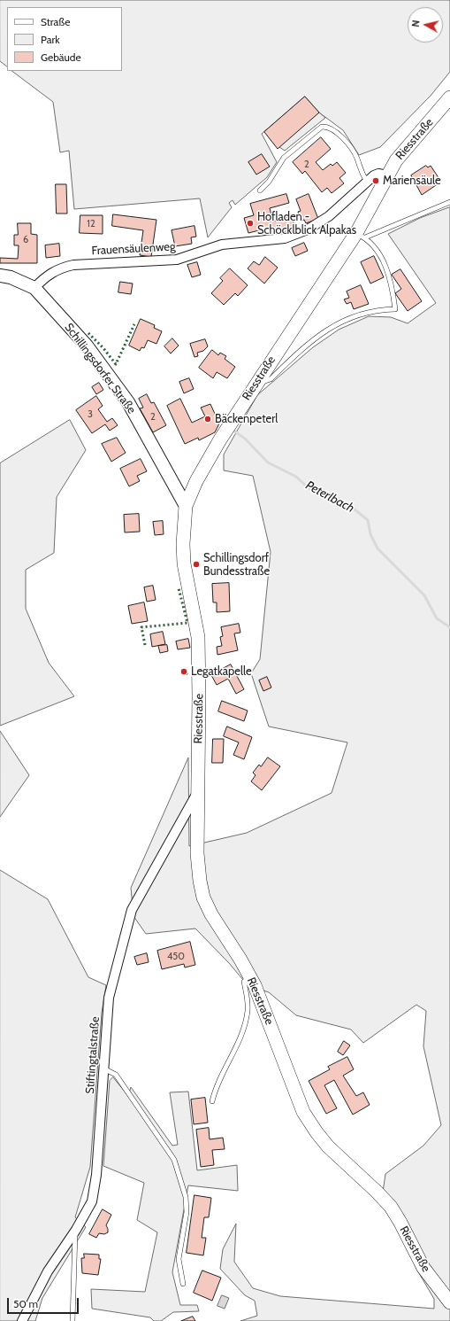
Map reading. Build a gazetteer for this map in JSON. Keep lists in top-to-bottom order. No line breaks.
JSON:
{"streets":{"main road":["Riesstraße"],"street":["Frauensäulenweg","Schillingsdorfer Straße","Stiftingtalstraße"]},"crossings":[["Riesstraße","Frauensäulenweg"],["Riesstraße","Schillingsdorfer Straße"],["Riesstraße","Stiftingtalstraße"],["Frauensäulenweg","Schillingsdorfer Straße"]],"water":["Peterlbach"],"places":["Mariensäule","Hofladen - Schöcklblick Alpakas","Bäckenpeterl","Schillingsdorf Bundesstraße","Legatkapelle"],"house_numbers":["2","12","6","3","2","450"],"legend":["Straße","Park","Gebäude"],"scale_bar":"50 m","north":"left"}
